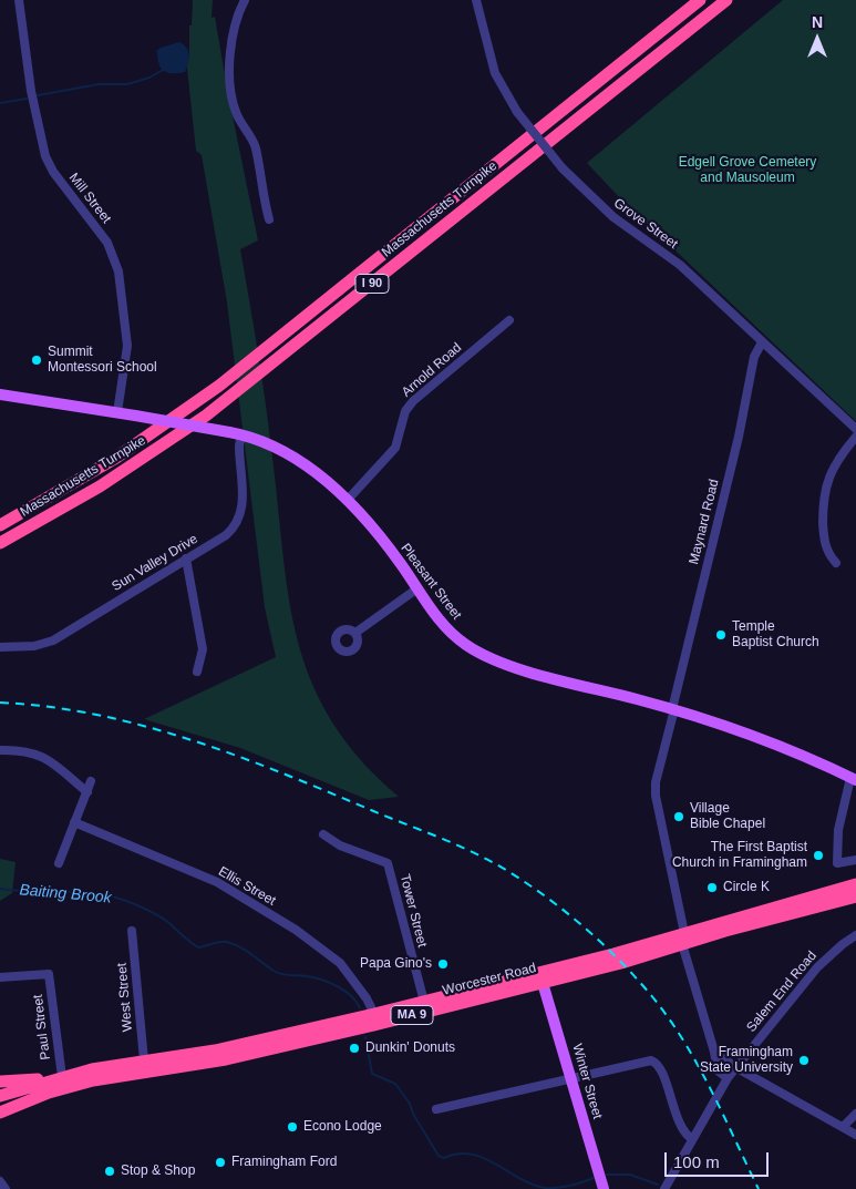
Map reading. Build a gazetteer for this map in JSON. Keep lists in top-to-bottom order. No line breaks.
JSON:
{"streets":{"highway":["Massachusetts Turnpike","I 90","Worcester Road","MA 9"],"main road":["Pleasant Street","Winter Street"],"street":["Mill Street","Grove Street","Arnold Road","Maynard Road","Sun Valley Drive","Ellis Street","Tower Street","Salem End Road","West Street","Paul Street"]},"crossings":[["Mill Street","Pleasant Street"],["Grove Street","Maynard Road"],["Arnold Road","Pleasant Street"],["Maynard Road","Pleasant Street"],["Maynard Road","Worcester Road"],["Maynard Road","Salem End Road"],["Sun Valley Drive","Pleasant Street"],["Ellis Street","Worcester Road"],["Tower Street","Worcester Road"],["Worcester Road","West Street"],["Worcester Road","Paul Street"],["Worcester Road","Winter Street"]],"water":["Baiting Brook"],"parks":["Edgell Grove Cemetery and Mausoleum"],"places":["Summit Montessori School","Temple Baptist Church","Village Bible Chapel","The First Baptist Church in Framingham","Circle K","Papa Gino's","Dunkin' Donuts","Framingham State University","Econo Lodge","Framingham Ford","Stop & Shop"],"scale_bar":"100 m","north":"top"}
